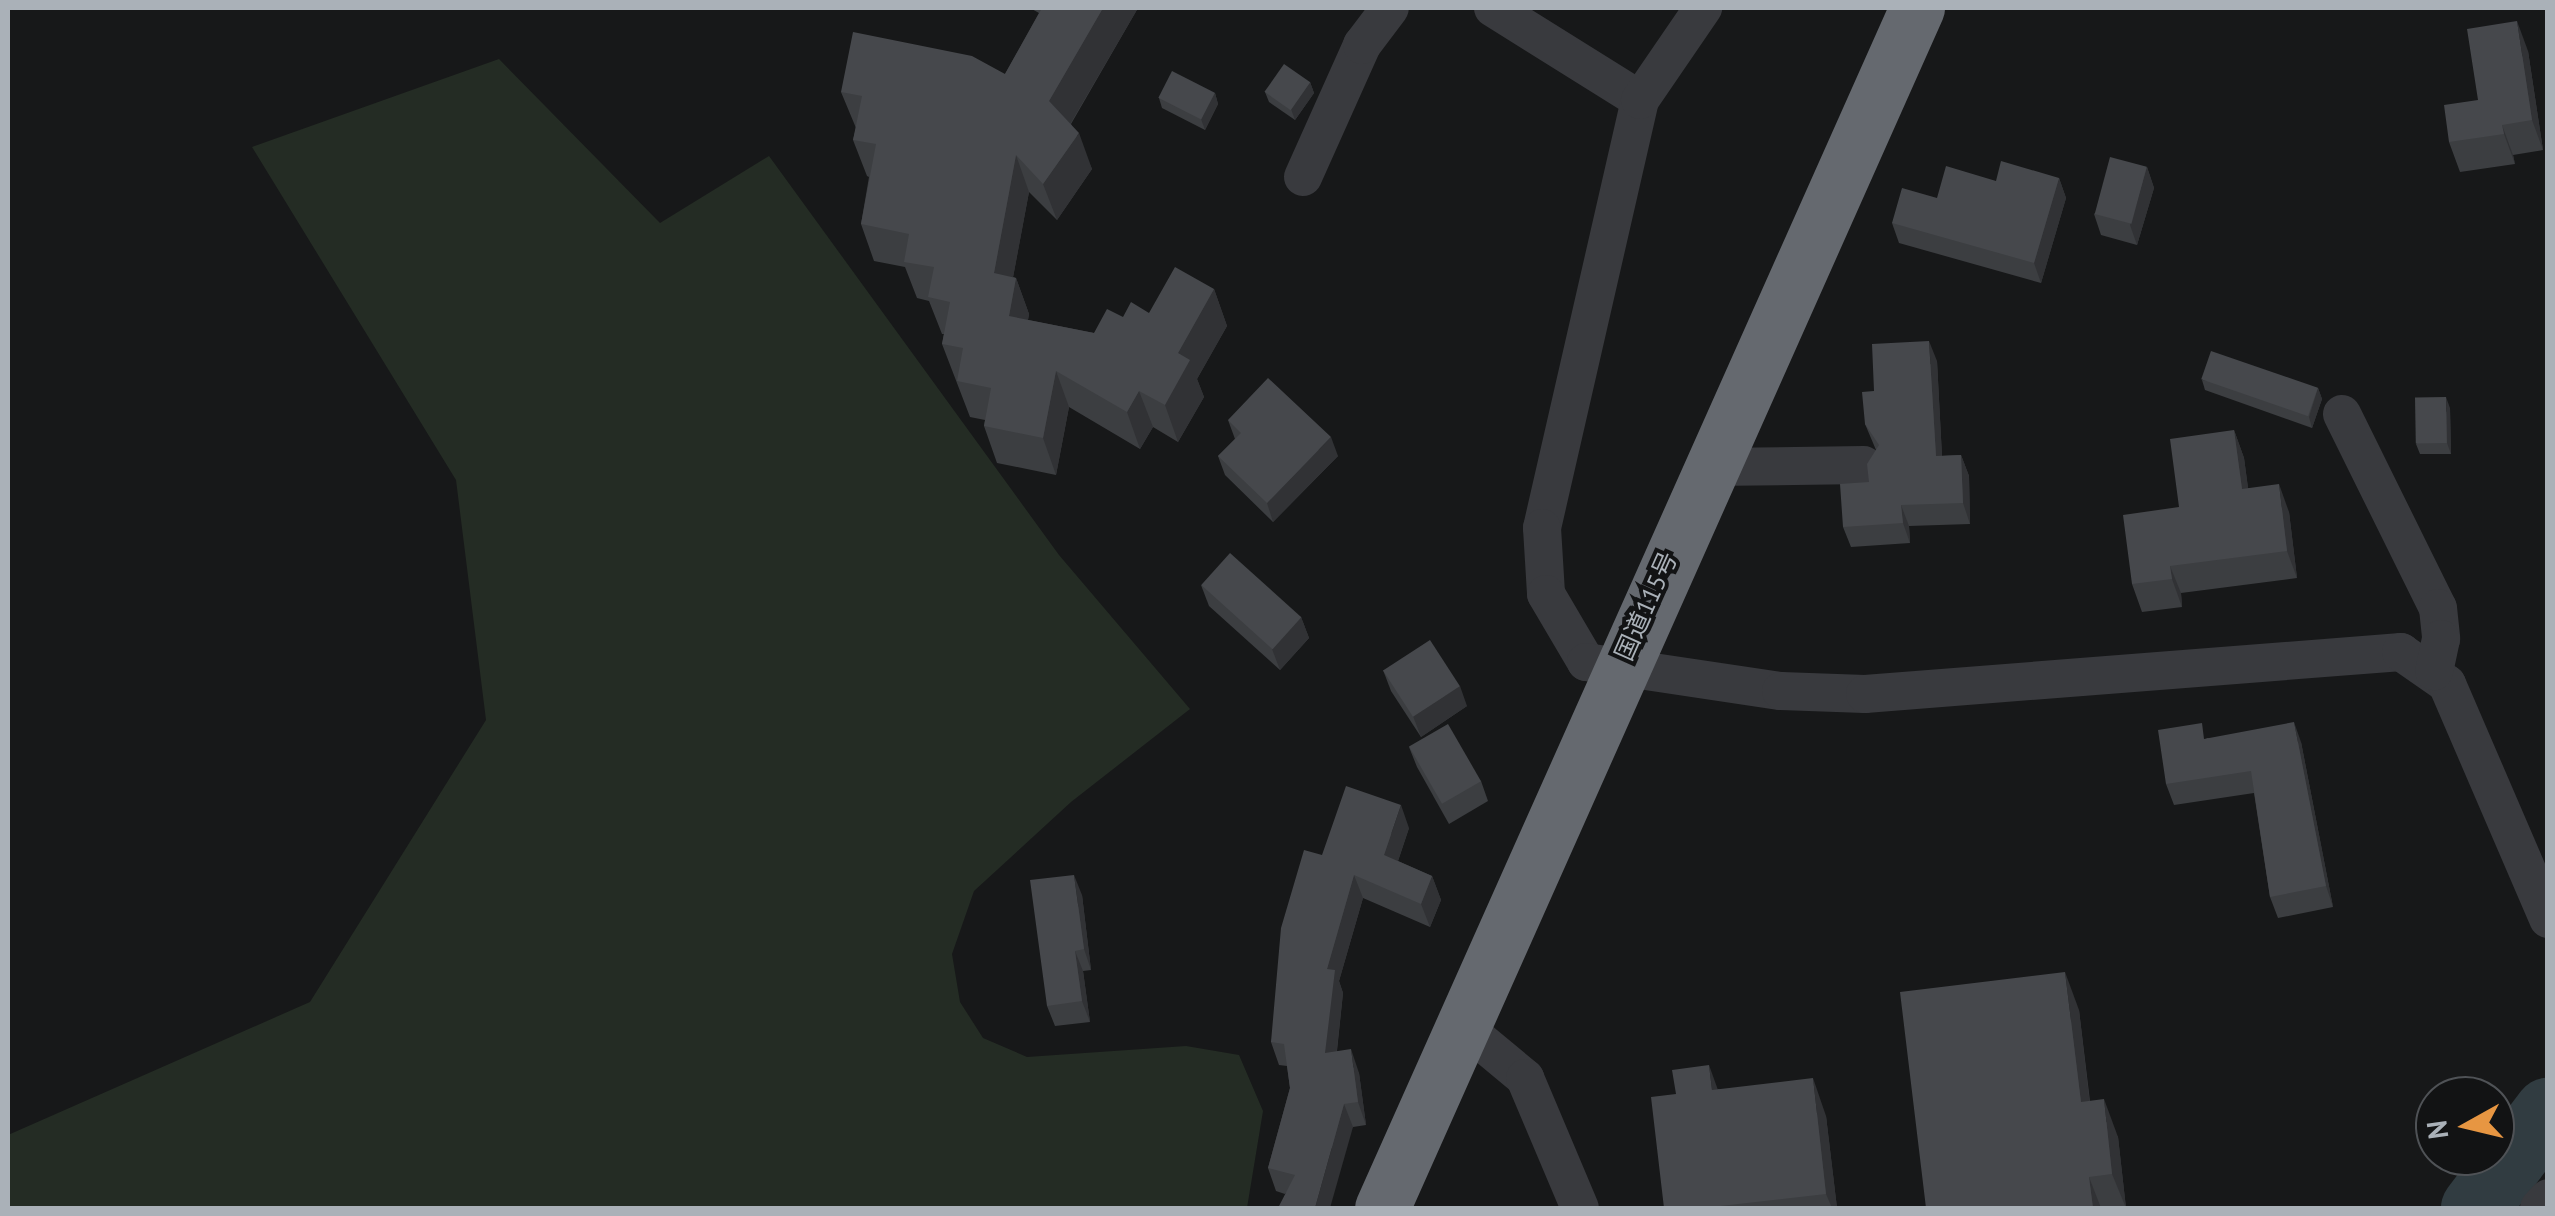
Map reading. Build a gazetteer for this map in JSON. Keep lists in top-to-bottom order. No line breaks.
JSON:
{"streets":{"highway":["国道115号"]},"north":"left"}
